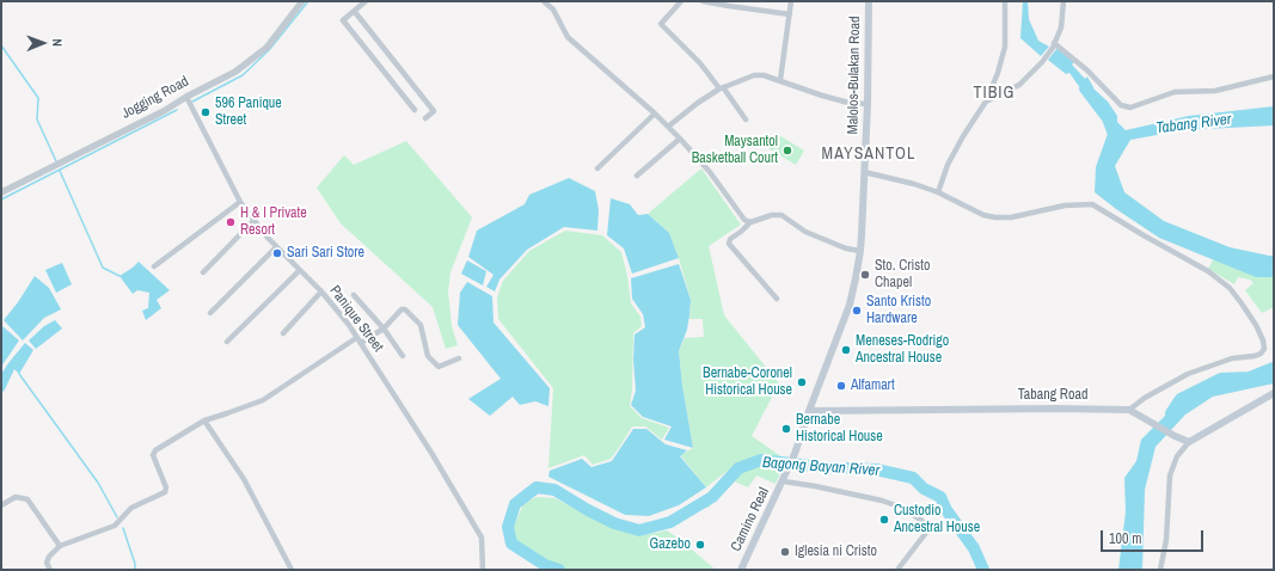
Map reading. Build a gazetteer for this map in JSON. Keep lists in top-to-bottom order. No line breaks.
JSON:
{"streets":{"main road":["Malolos-Bulakan Road","Tabang Road","Camino Real"],"street":["Jogging Road","Panique Street"]},"crossings":[["Malolos-Bulakan Road","Tabang Road"],["Malolos-Bulakan Road","Camino Real"],["Jogging Road","Panique Street"]],"districts":["TIBIG","MAYSANTOL"],"water":["Tabang River","Bagong Bayan River"],"places":["596 Panique Street","Maysantol Basketball Court","H & I Private Resort","Sari Sari Store","Sto. Cristo Chapel","Santo Kristo Hardware","Meneses-Rodrigo Ancestral House","Bernabe-Coronel Historical House","Alfamart","Bernabe Historical House","Custodio Ancestral House","Gazebo","Iglesia ni Cristo"],"scale_bar":"100 m","north":"right"}
